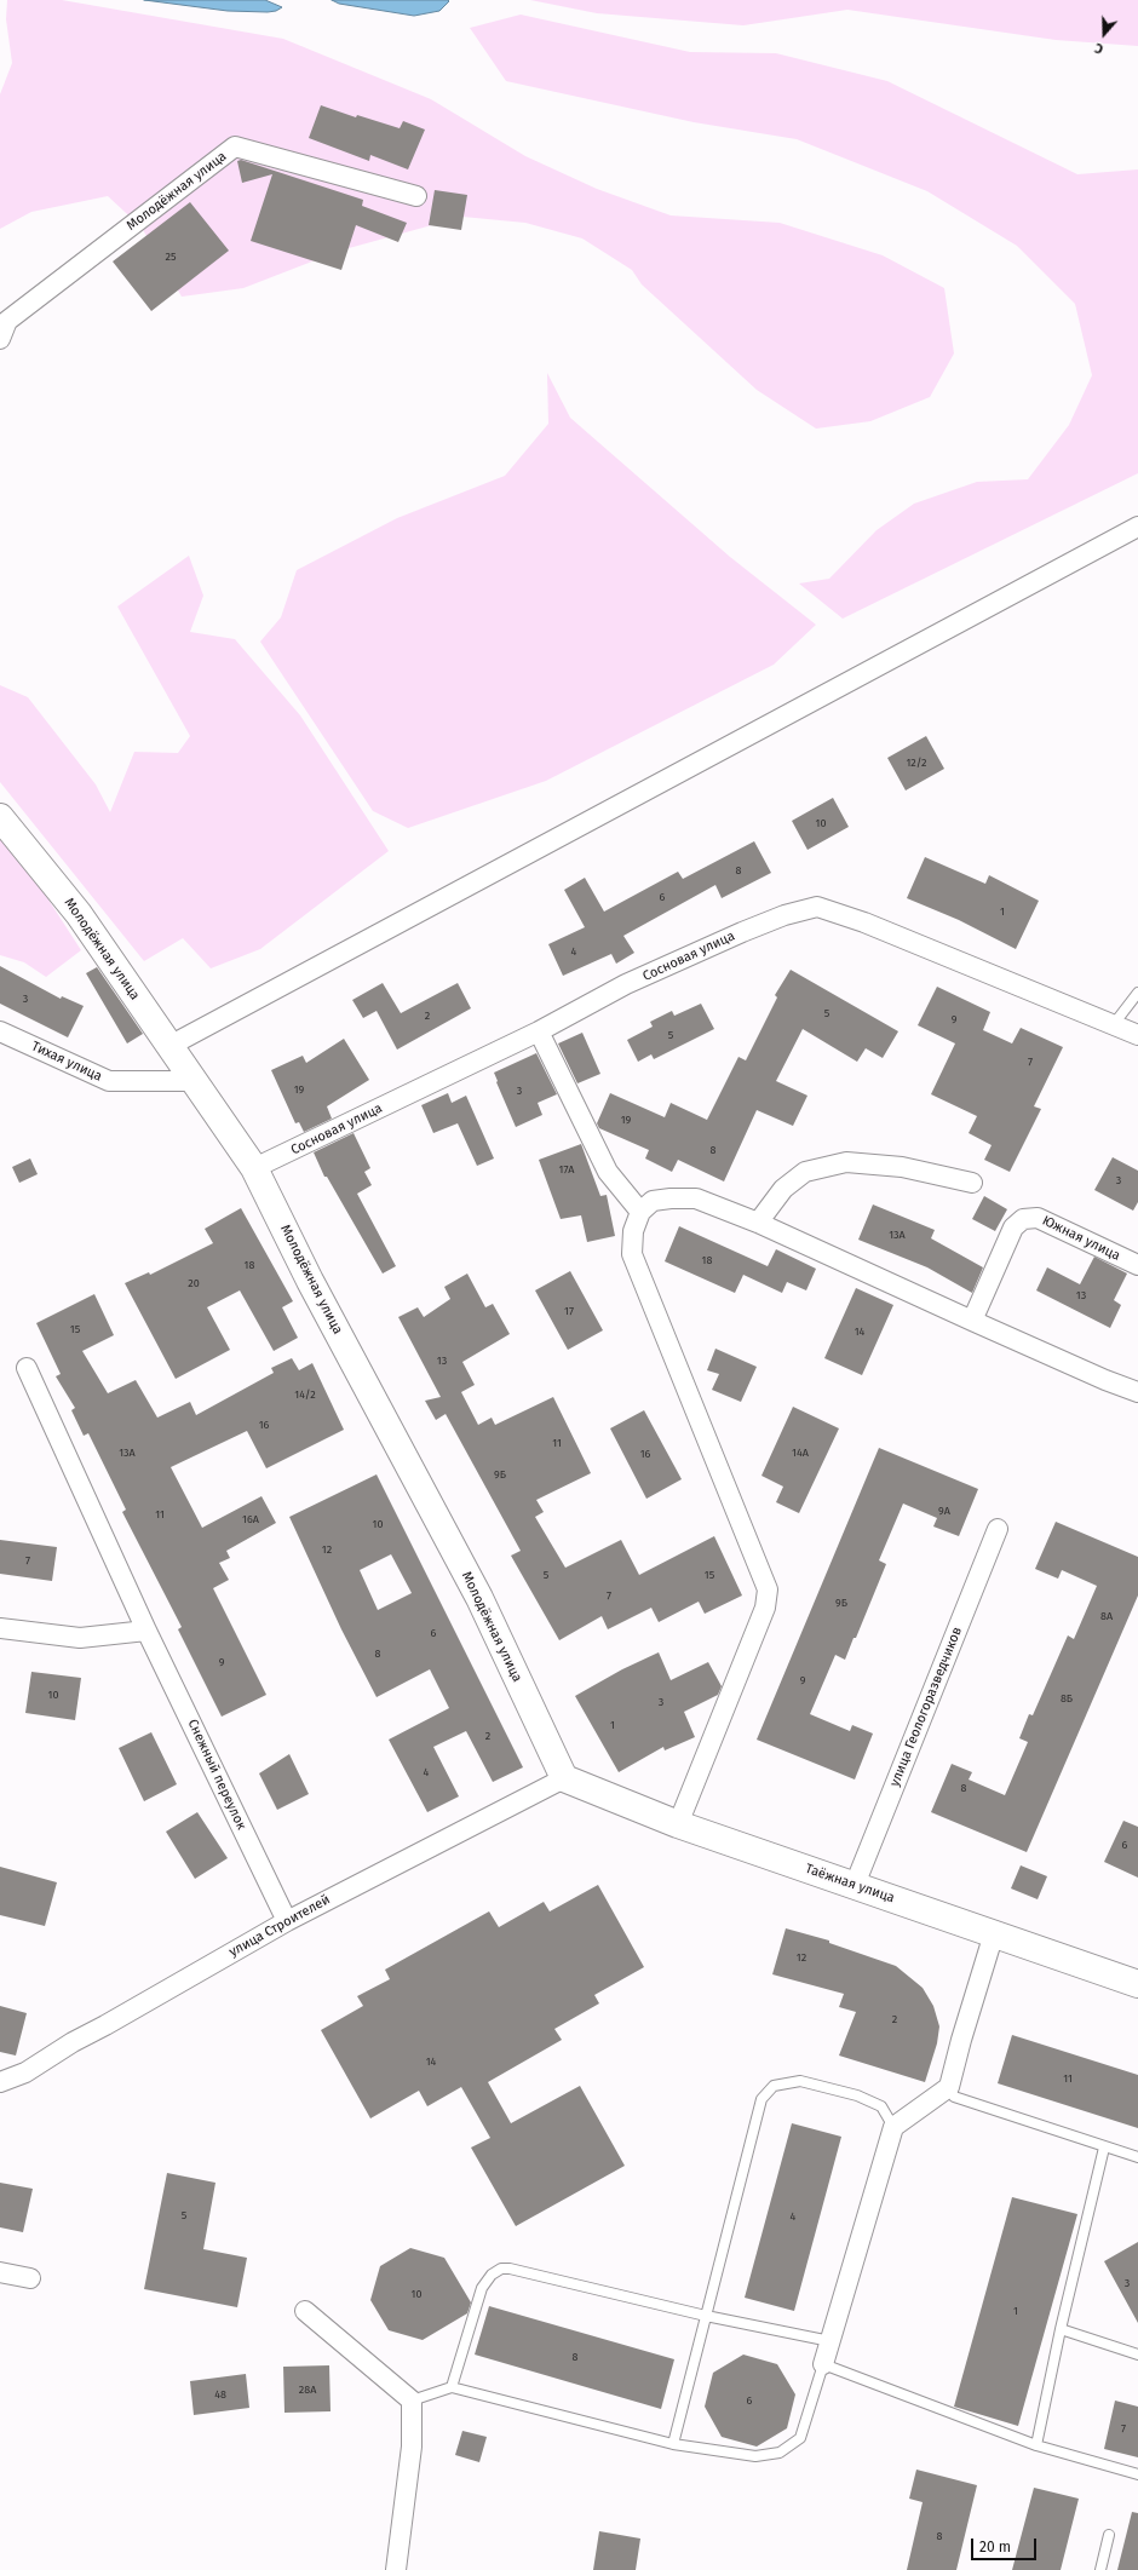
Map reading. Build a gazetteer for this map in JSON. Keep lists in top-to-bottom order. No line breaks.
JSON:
{"streets":{"main road":["Молодёжная улица","Таёжная улица"],"street":["Сосновая улица","Тихая улица","Южная улица","улица Геологоразведчиков","Снежный переулок","улица Строителей"]},"crossings":[["Молодёжная улица","Сосновая улица"],["Молодёжная улица","Тихая улица"],["Молодёжная улица","Таёжная улица"],["Молодёжная улица","улица Строителей"],["улица Геологоразведчиков","Таёжная улица"],["Снежный переулок","улица Строителей"],["Таёжная улица","улица Строителей"]],"house_numbers":["25","12/2","10","8","6","1","4","3","5","2","9","5","7","19","3","19","8","17А","3","13А","18","18","20","13","17","15","14","13","14/2","16","11","13А","14А","16","9Б","9А","11","16А","10","12","7","5","15","7","9Б","8А","6","8","9","9","10","8Б","3","1","2","4","8","6","12","2","14","11","5","4","3","10","1","8","28А","48","6","7","8"],"scale_bar":"20 m","north":"bottom"}
